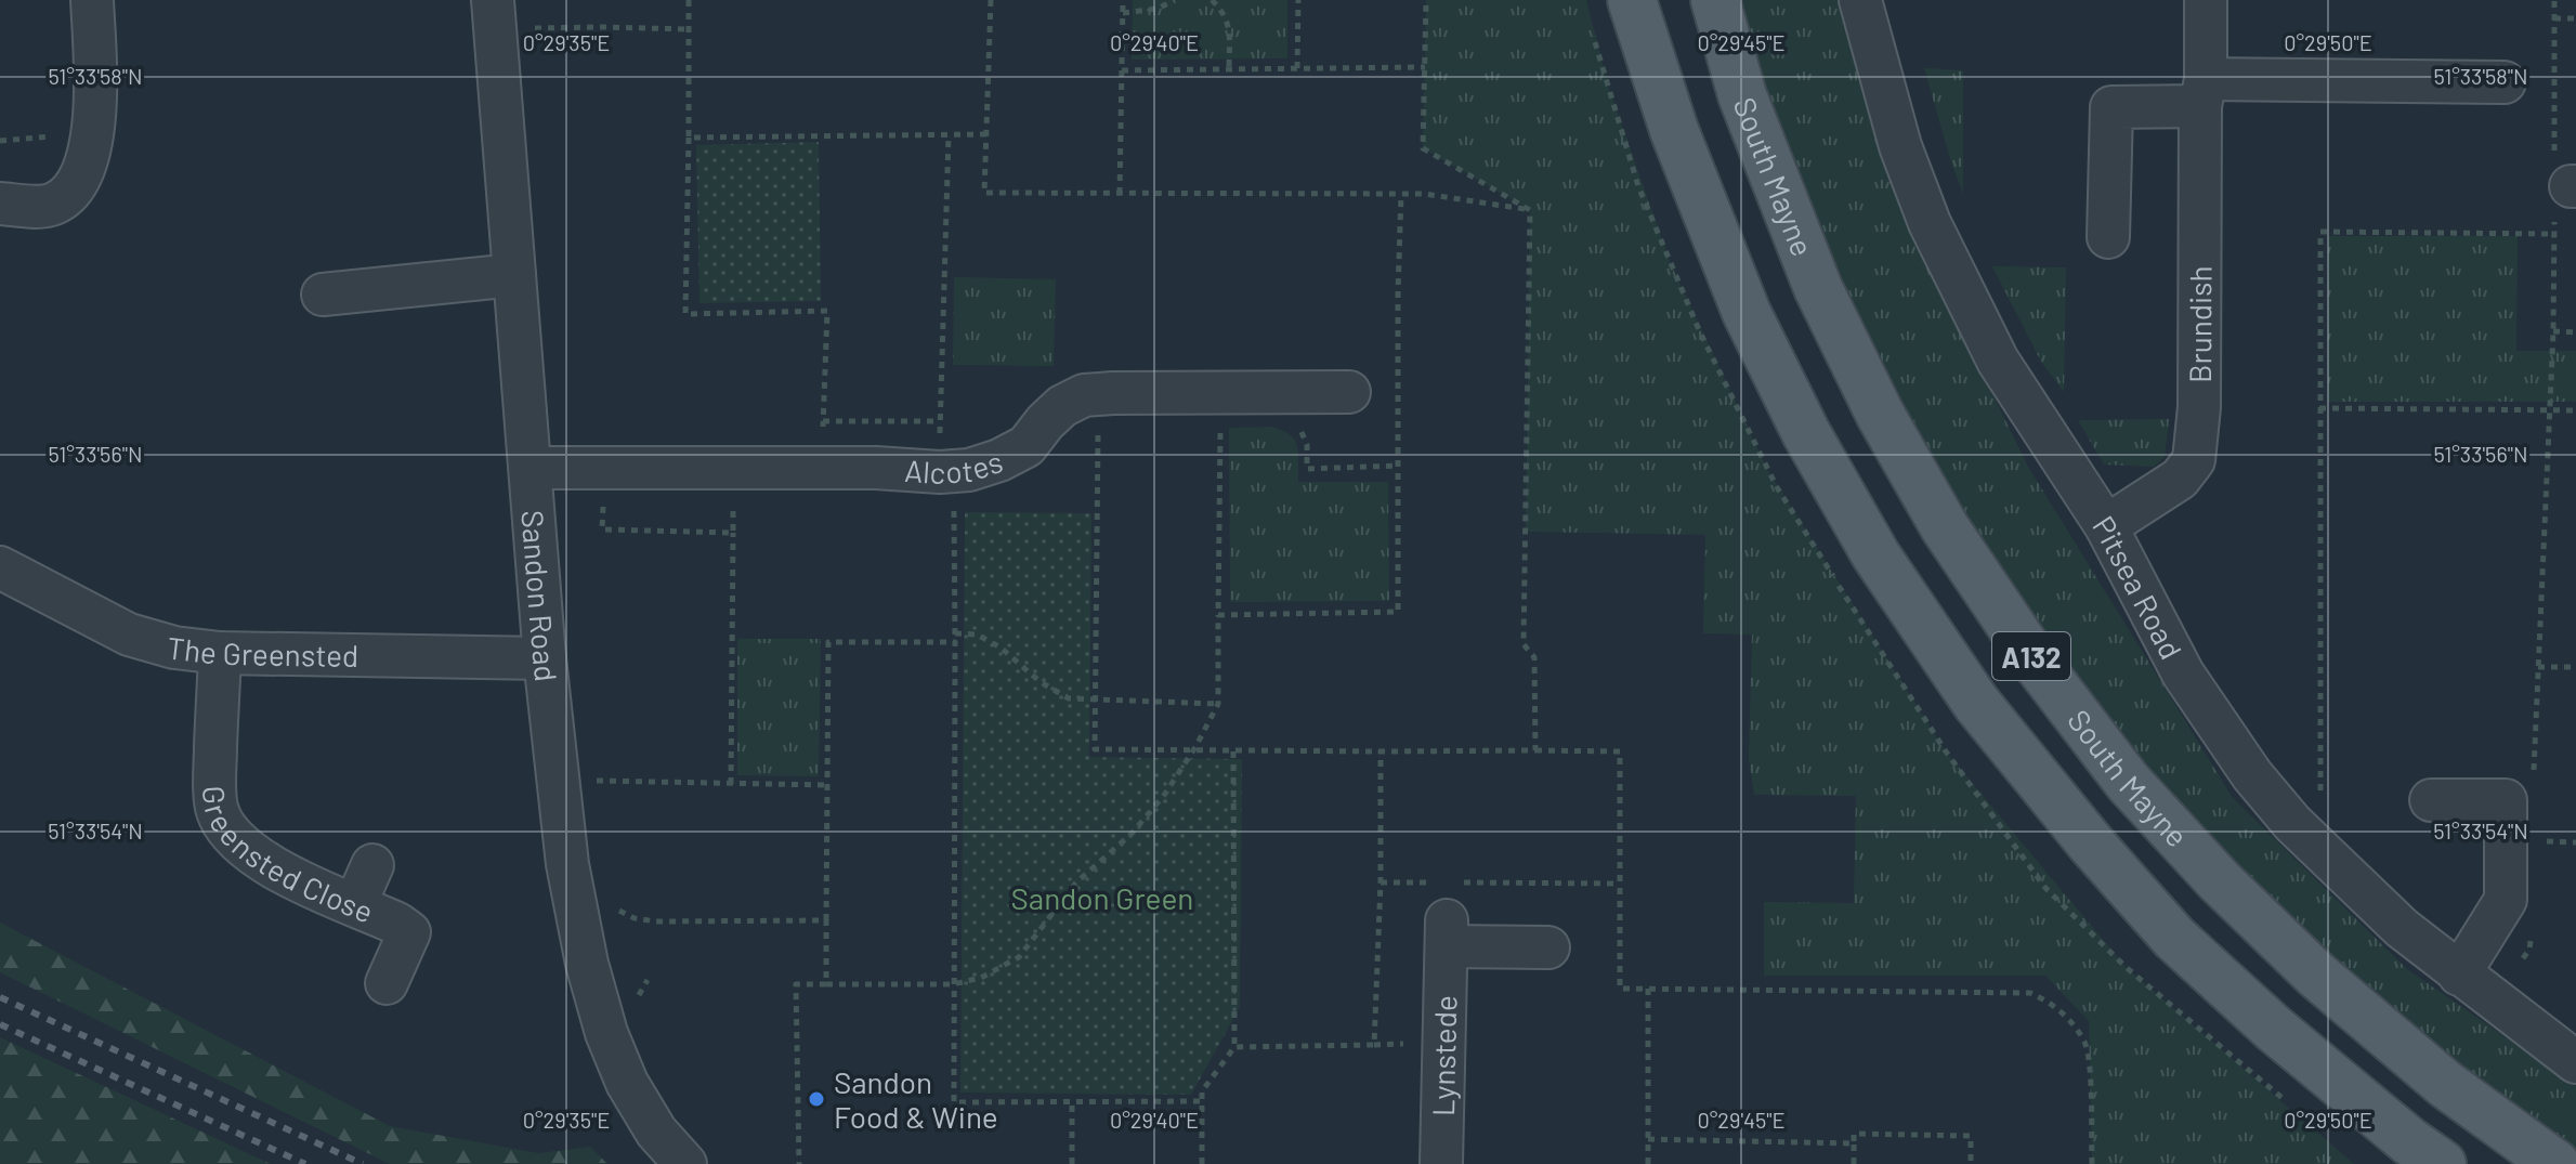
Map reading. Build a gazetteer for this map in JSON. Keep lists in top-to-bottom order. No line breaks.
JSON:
{"streets":{"main road":["South Mayne","A132"],"street":["Brundish","Alcotes","Pitsea Road","Sandon Road","The Greensted","Greensted Close","Lynstede"]},"crossings":[["Brundish","Pitsea Road"],["Alcotes","Sandon Road"],["Sandon Road","The Greensted"],["The Greensted","Greensted Close"]],"parks":["Sandon Green"],"places":["Sandon Food & Wine"],"coordinates":["0°29'35\"E","0°29'40\"E","0°29'45\"E","0°29'50\"E","51°33'58\"N","51°33'56\"N","51°33'54\"N"]}
